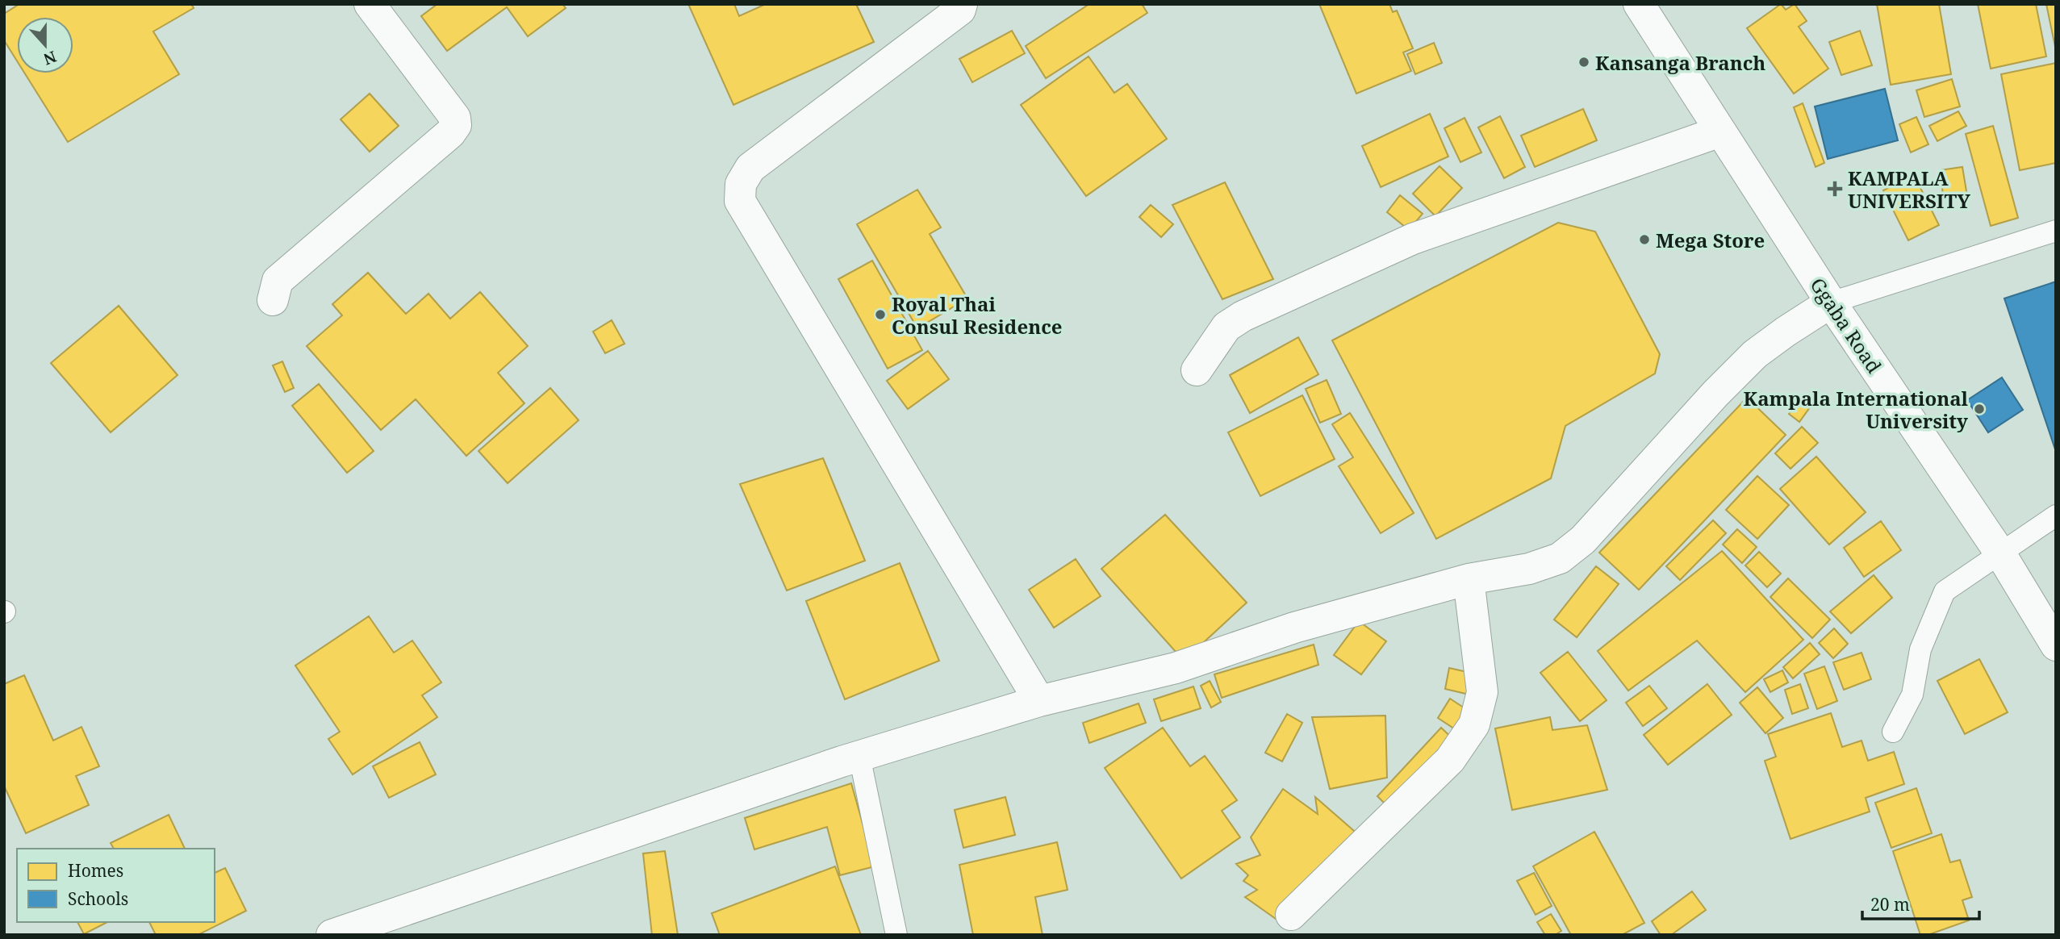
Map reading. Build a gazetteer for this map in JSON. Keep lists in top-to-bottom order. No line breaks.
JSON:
{"streets":{"street":["Ggaba Road"]},"places":{"other":["Kansanga Branch","Mega Store","Royal Thai Consul Residence","Kampala International University"],"health":["KAMPALA UNIVERSITY"]},"legend":["Homes","Schools"],"scale_bar":"20 m","north":"bottom"}
